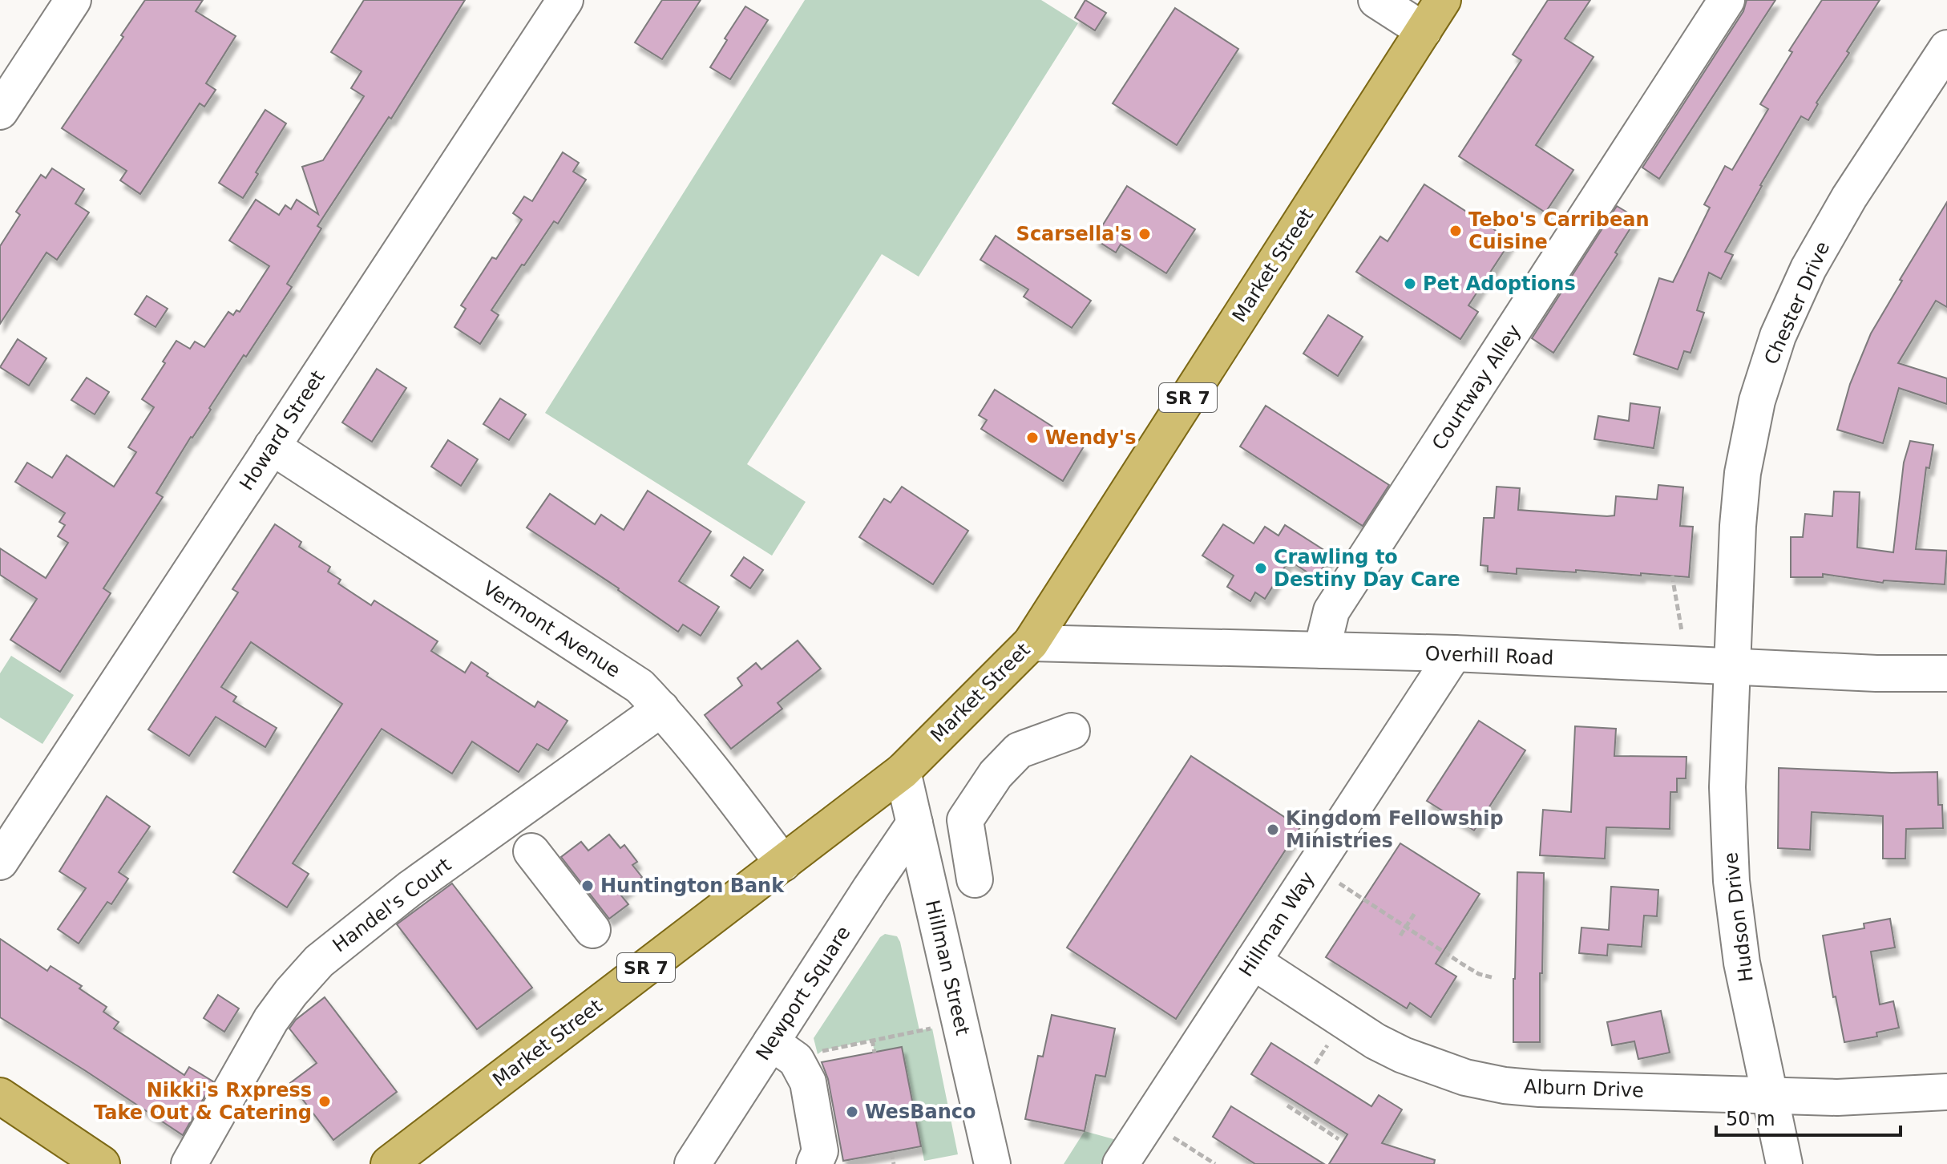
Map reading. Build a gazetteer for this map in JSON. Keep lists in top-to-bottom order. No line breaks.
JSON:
{"streets":{"main road":["Market Street","SR 7"],"street":["Chester Drive","Courtway Alley","Howard Street","Vermont Avenue","Overhill Road","Handel's Court","Hudson Drive","Hillman Way","Hillman Street","Newport Square","Alburn Drive"]},"crossings":[["Market Street","Vermont Avenue"],["Market Street","Overhill Road"],["Market Street","Hillman Street"],["Chester Drive","Overhill Road"],["Chester Drive","Hudson Drive"],["Courtway Alley","Overhill Road"],["Howard Street","Vermont Avenue"],["Vermont Avenue","Handel's Court"],["Overhill Road","Hudson Drive"],["Overhill Road","Hillman Way"],["Hudson Drive","Alburn Drive"],["Hillman Way","Alburn Drive"],["Hillman Street","Newport Square"]],"places":["Tebo's Carribean Cuisine","Scarsella's","Pet Adoptions","Wendy's","Crawling to Destiny Day Care","Kingdom Fellowship Ministries","Huntington Bank","Nikki's Rxpress Take Out & Catering","WesBanco"],"scale_bar":"50 m"}
